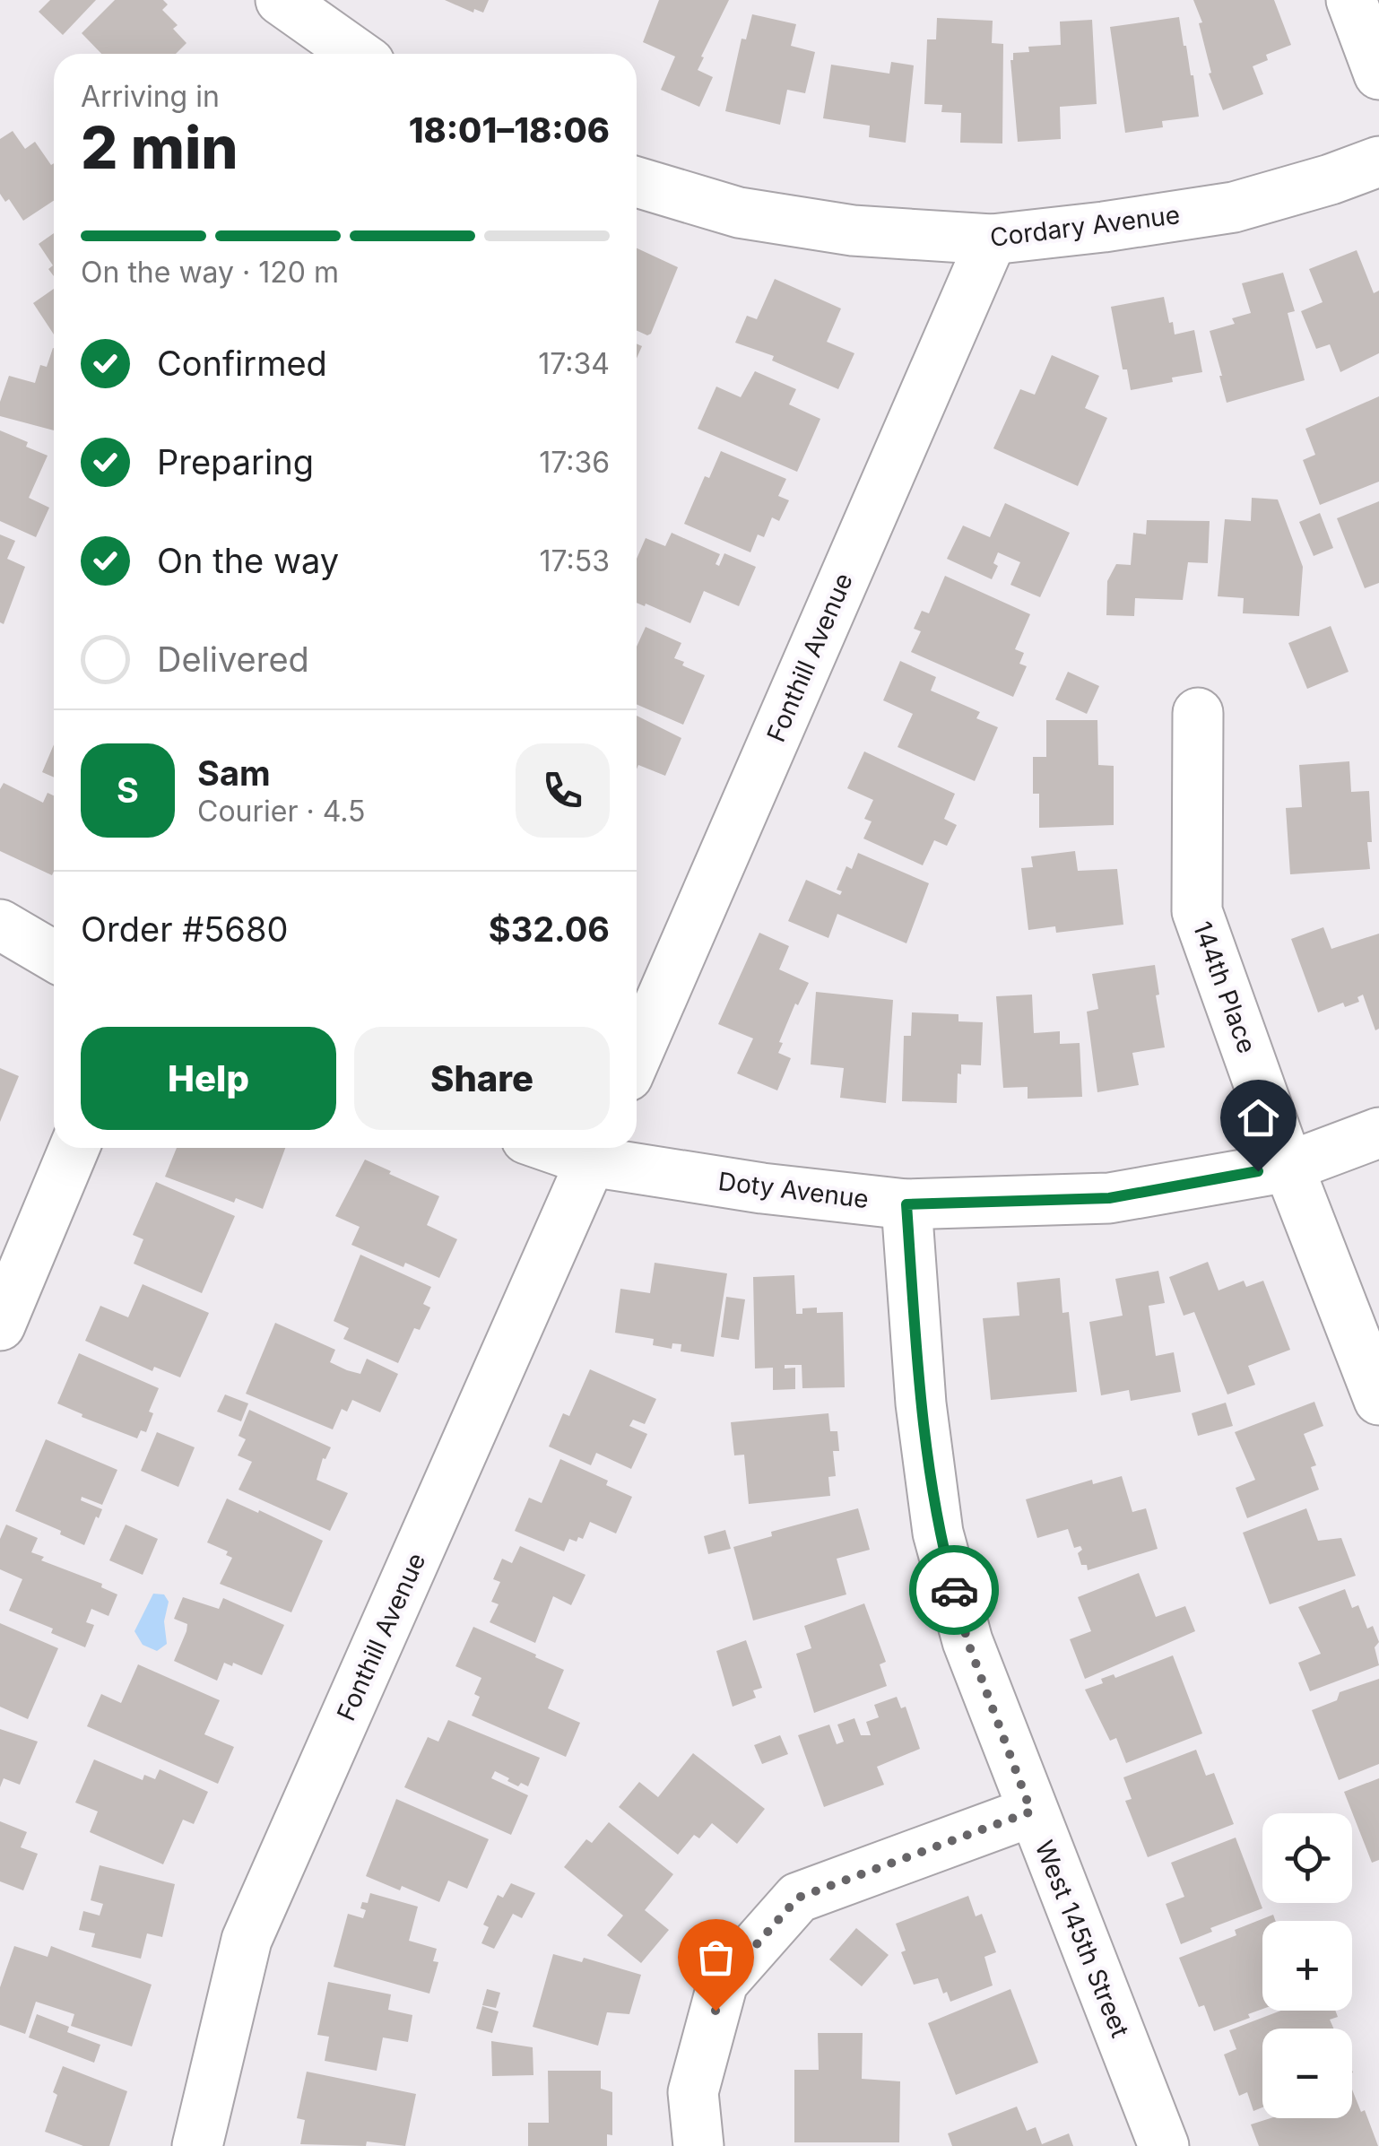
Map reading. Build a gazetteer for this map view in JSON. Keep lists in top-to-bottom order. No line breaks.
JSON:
{"streets":{"street":["Cordary Avenue","Fonthill Avenue","144th Place","Doty Avenue","West 145th Street"]},"crossings":[["Cordary Avenue","Fonthill Avenue"],["Fonthill Avenue","Doty Avenue"],["144th Place","Doty Avenue"],["Doty Avenue","West 145th Street"]],"page":{"heading":["2 min","Arriving in","18:01–18:06"],"panel":["Sam","Courier · 4.5","Order #5680","$32.06"],"bar":"On the way · 120 m","list":[["Confirmed","17:34"],["Preparing","17:36"],["On the way","17:53"],"Delivered"],"round":"S","buttons":["Help","Share"],"map_buttons":["+","−"]}}
